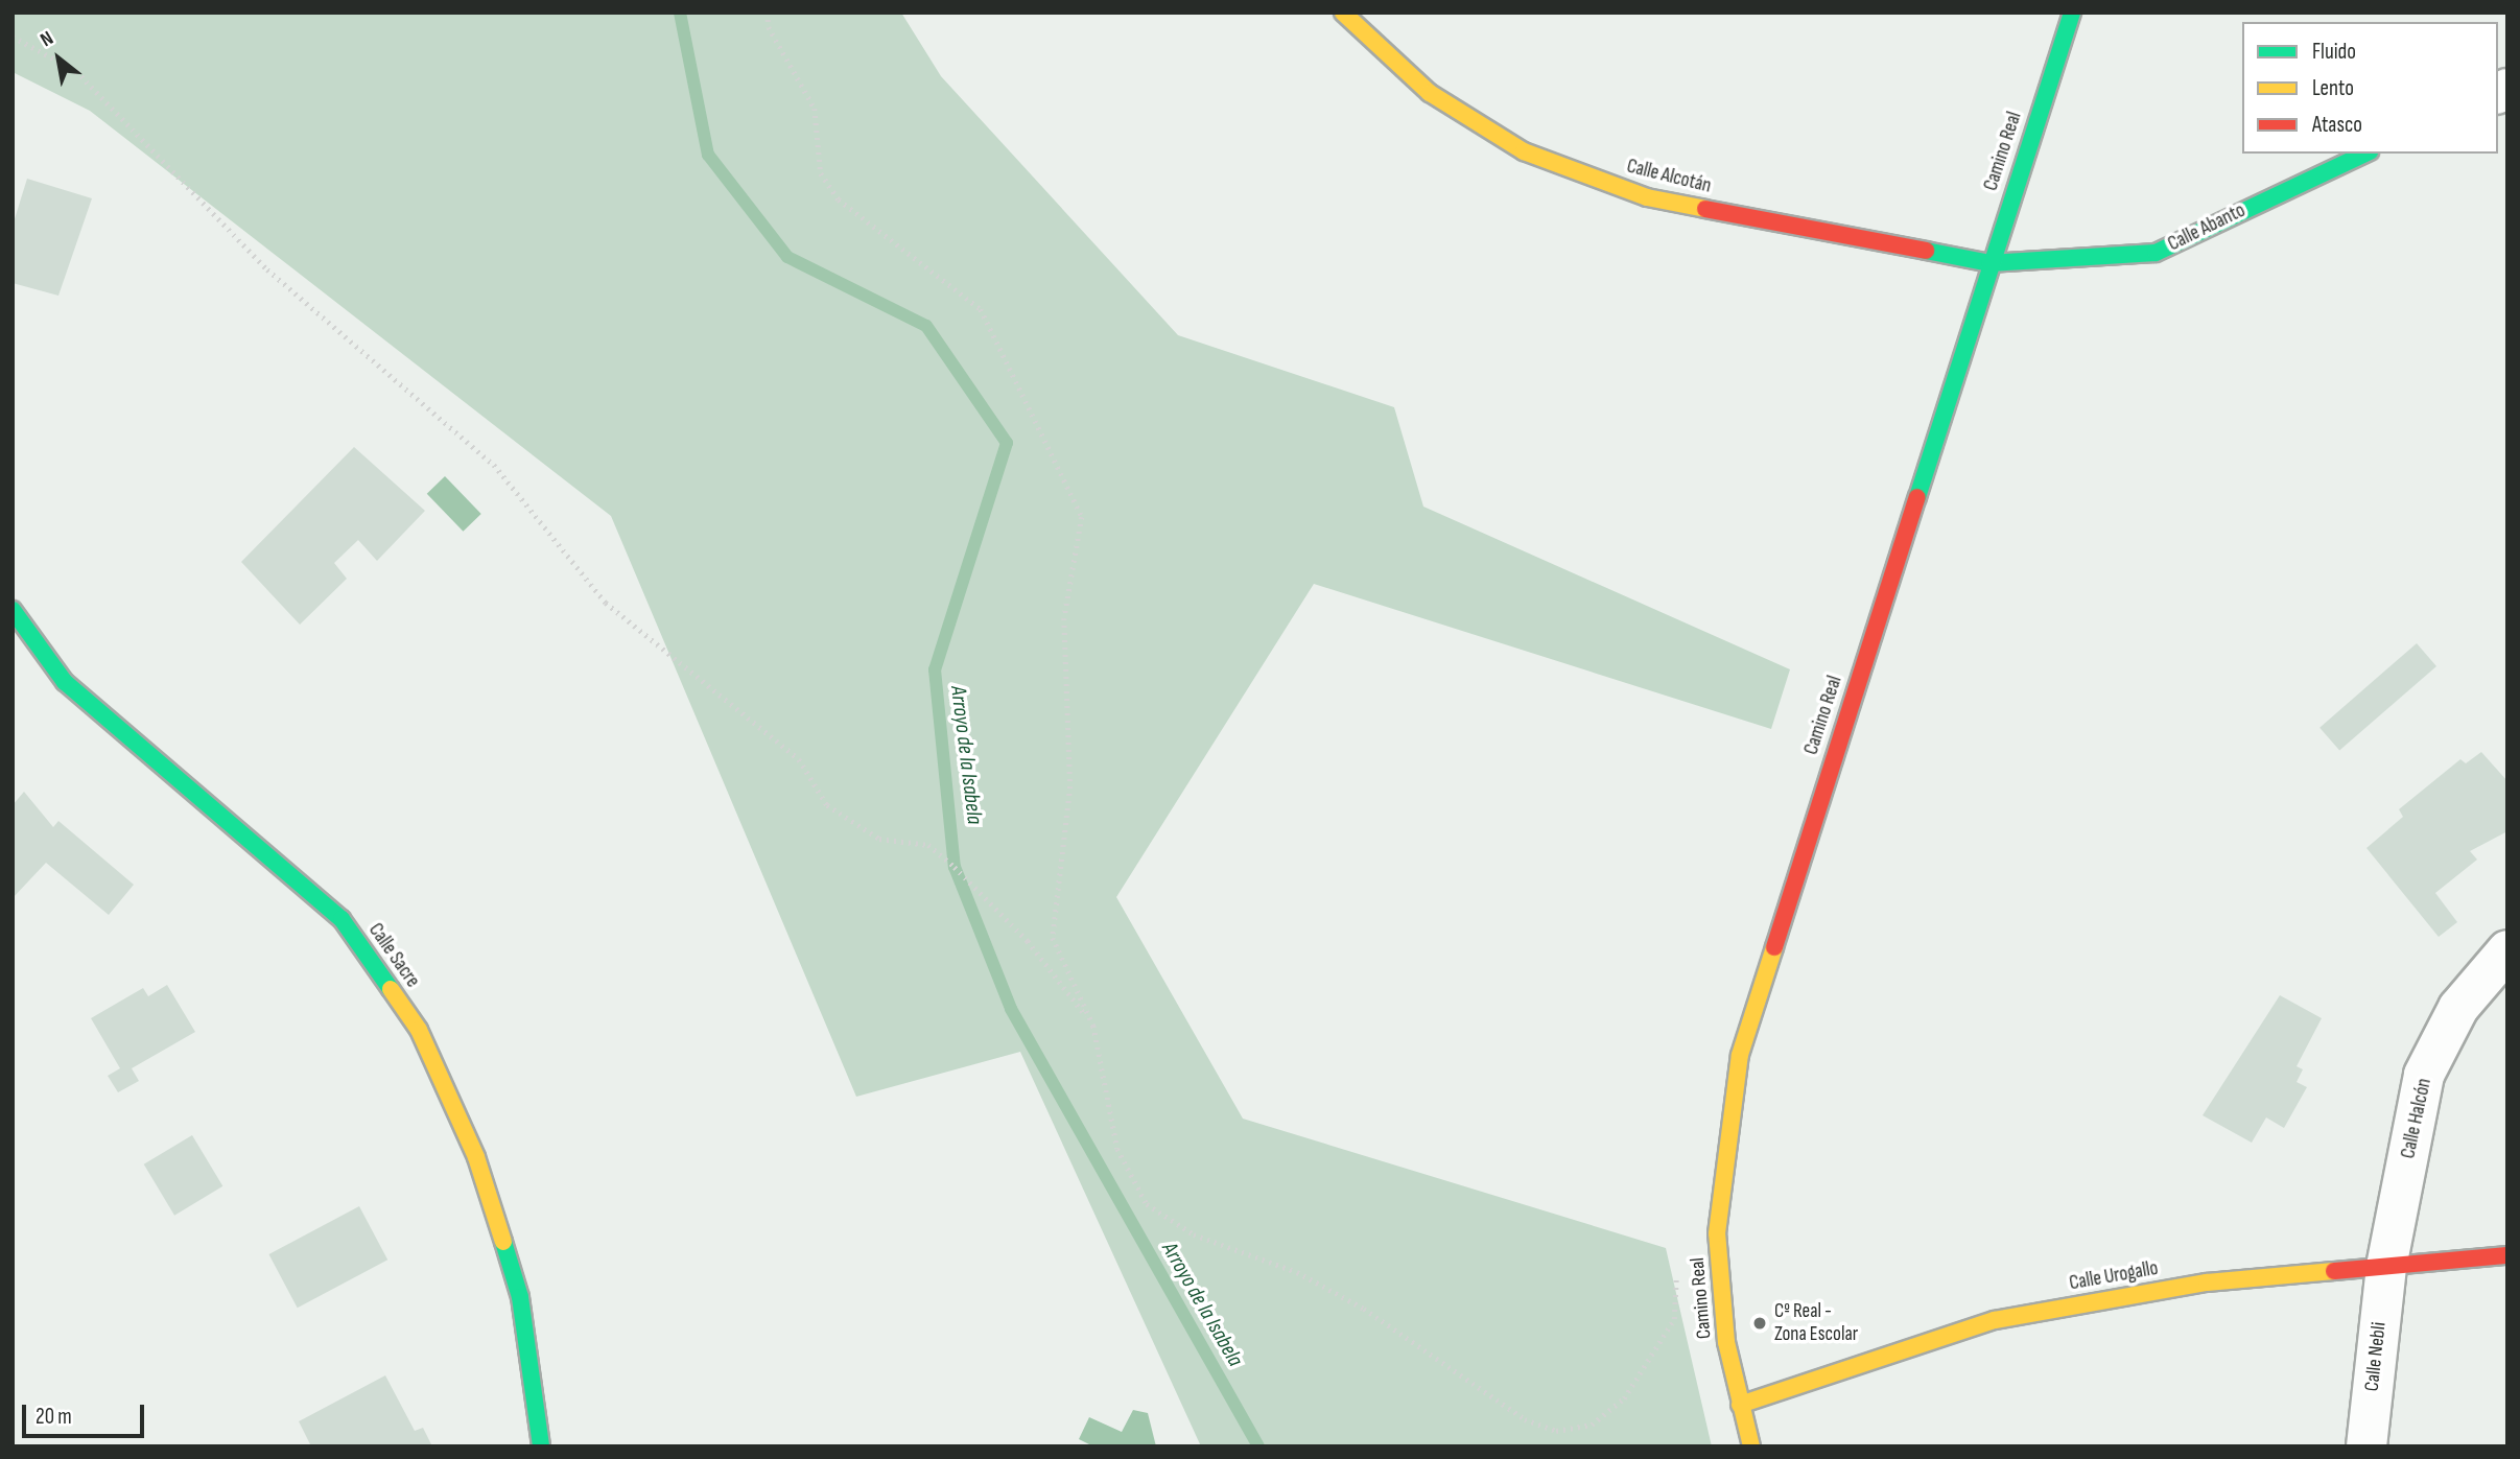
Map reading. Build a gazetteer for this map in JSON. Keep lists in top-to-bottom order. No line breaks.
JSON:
{"streets":{"street":["Camino Real","Calle Alcotán","Calle Abanto","Calle Sacre","Calle Halcón","Calle Urogallo","Calle Nebli"]},"crossings":[["Camino Real","Calle Alcotán"],["Camino Real","Calle Abanto"],["Camino Real","Calle Urogallo"],["Calle Alcotán","Calle Abanto"],["Calle Halcón","Calle Urogallo"],["Calle Halcón","Calle Nebli"],["Calle Urogallo","Calle Nebli"]],"water":["Arroyo de la Isabela"],"places":["Cº Real - Zona Escolar"],"legend":["Fluido","Lento","Atasco"],"scale_bar":"20 m","north":"top left"}
